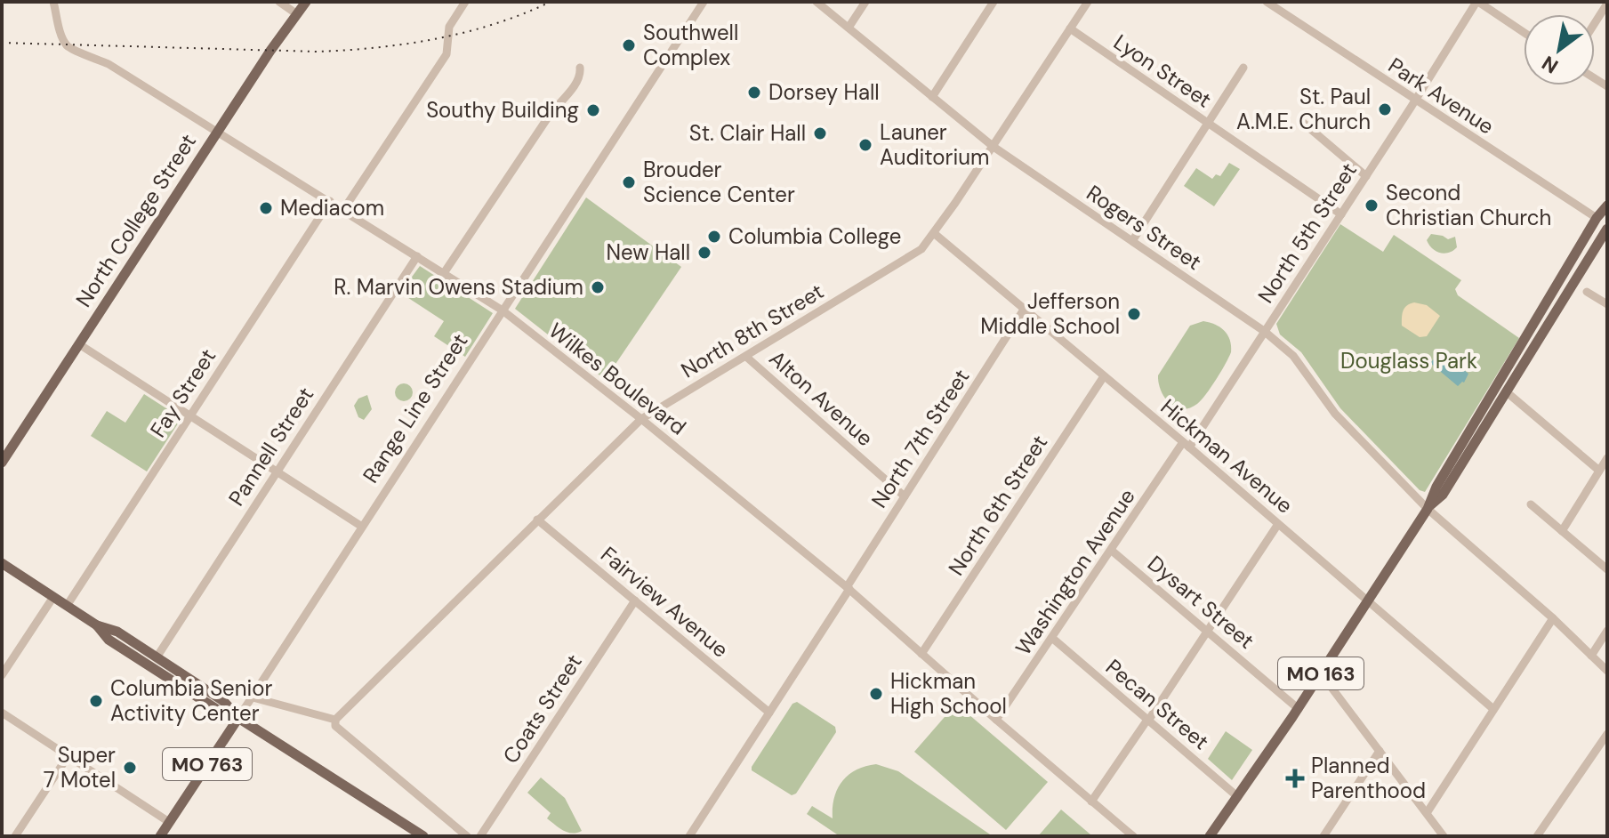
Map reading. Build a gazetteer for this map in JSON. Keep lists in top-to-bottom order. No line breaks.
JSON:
{"streets":{"main road":["North College Street","Range Line Street","MO 163","MO 763"],"street":["Lyon Street","Park Avenue","Rogers Street","North 5th Street","North 8th Street","Wilkes Boulevard","Fay Street","Alton Avenue","North 7th Street","Pannell Street","Hickman Avenue","North 6th Street","Washington Avenue","Fairview Avenue","Dysart Street","Pecan Street","Coats Street"]},"crossings":[["Lyon Street","North 5th Street"],["Lyon Street","North 8th Street"],["Park Avenue","North 5th Street"],["Park Avenue","MO 163"],["North College Street","Wilkes Boulevard"],["Rogers Street","North 5th Street"],["Rogers Street","North 8th Street"],["Rogers Street","MO 163"],["North 5th Street","Hickman Avenue"],["North 5th Street","Washington Avenue"],["North 8th Street","Wilkes Boulevard"],["North 8th Street","Alton Avenue"],["North 8th Street","Hickman Avenue"],["North 8th Street","Fairview Avenue"],["Wilkes Boulevard","Fay Street"],["Wilkes Boulevard","Range Line Street"],["Wilkes Boulevard","North 7th Street"],["Wilkes Boulevard","Pannell Street"],["Wilkes Boulevard","North 6th Street"],["Wilkes Boulevard","Washington Avenue"],["Alton Avenue","North 7th Street"],["North 7th Street","Hickman Avenue"],["North 7th Street","Fairview Avenue"],["Hickman Avenue","North 6th Street"],["Hickman Avenue","Washington Avenue"],["Hickman Avenue","MO 163"],["Washington Avenue","Dysart Street"],["Washington Avenue","Pecan Street"],["Fairview Avenue","Coats Street"],["Dysart Street","MO 163"],["MO 163","Pecan Street"]],"parks":["Douglass Park"],"places":{"other":["Southwell Complex","Dorsey Hall","St. Paul A.M.E. Church","Southy Building","St. Clair Hall","Launer Auditorium","Brouder Science Center","Second Christian Church","Mediacom","Columbia College","New Hall","R. Marvin Owens Stadium","Jefferson Middle School","Hickman High School","Columbia Senior Activity Center","Super 7 Motel"],"health":["Planned Parenthood"]},"north":"bottom left"}
